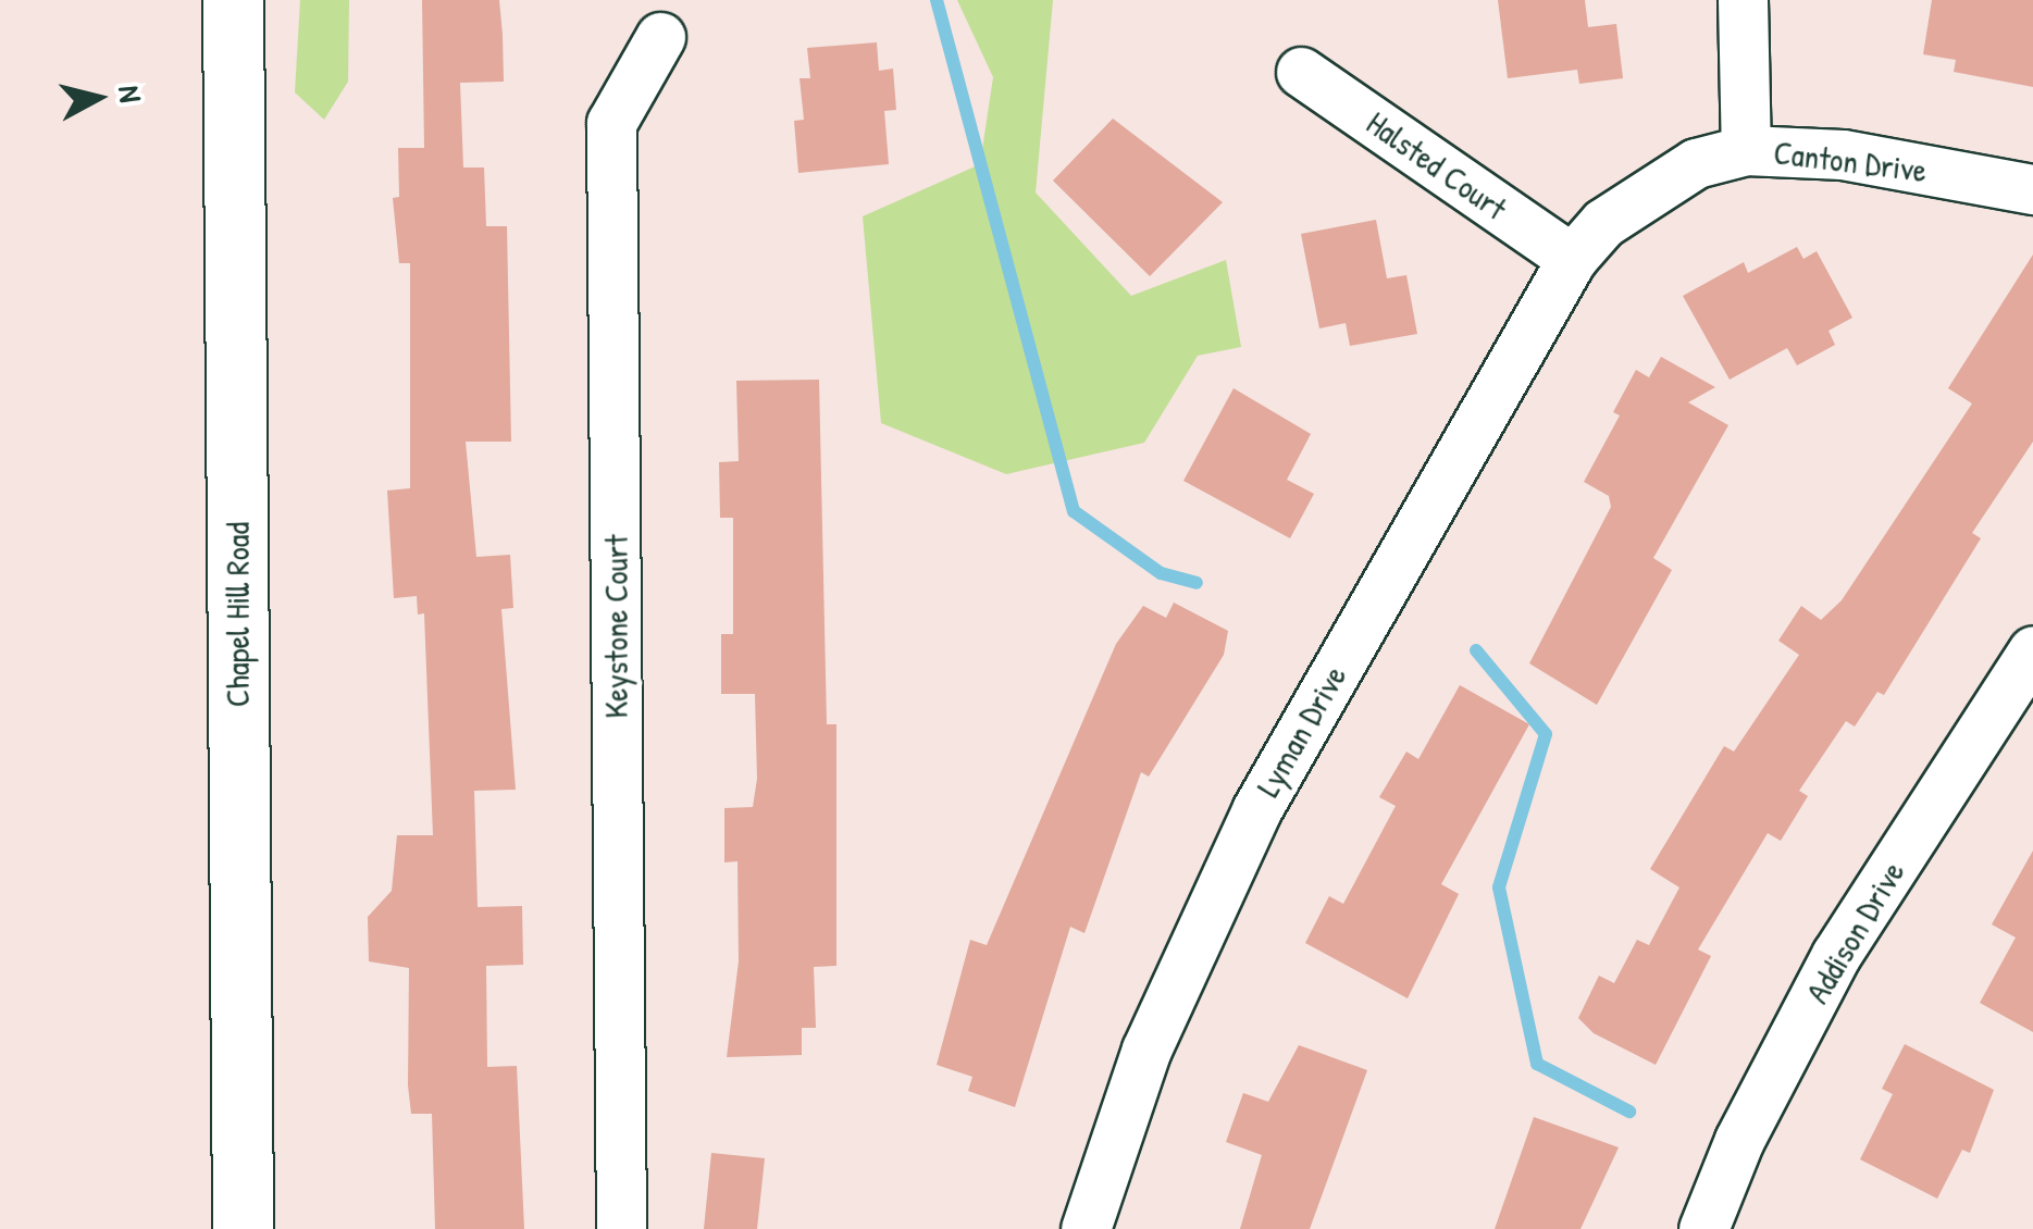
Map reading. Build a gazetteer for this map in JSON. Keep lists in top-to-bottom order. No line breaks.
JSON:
{"streets":{"street":["Canton Drive","Halsted Court","Chapel Hill Road","Keystone Court","Lyman Drive","Addison Drive"]},"crossings":[["Canton Drive","Halsted Court"],["Canton Drive","Lyman Drive"],["Halsted Court","Lyman Drive"]],"north":"right"}
